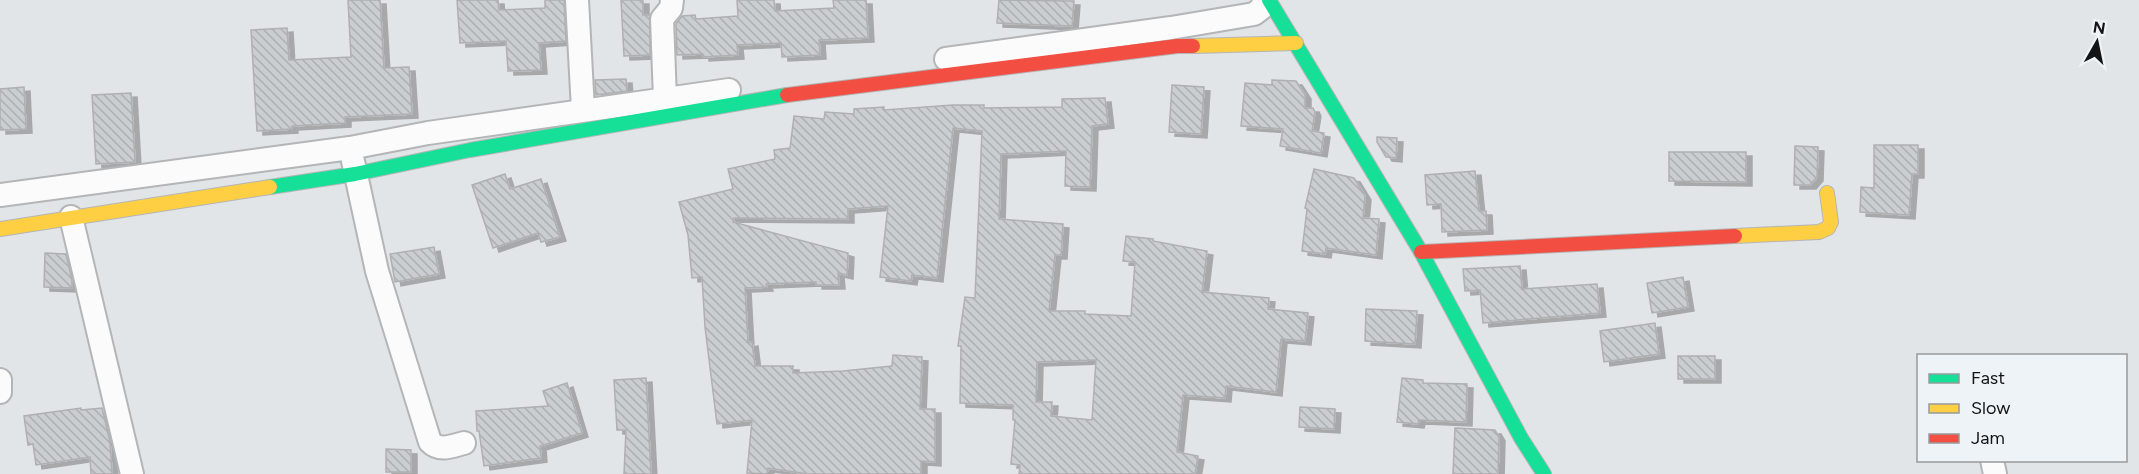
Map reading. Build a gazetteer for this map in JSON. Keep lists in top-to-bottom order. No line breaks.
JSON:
{"legend":["Fast","Slow","Jam"],"north":"top"}
